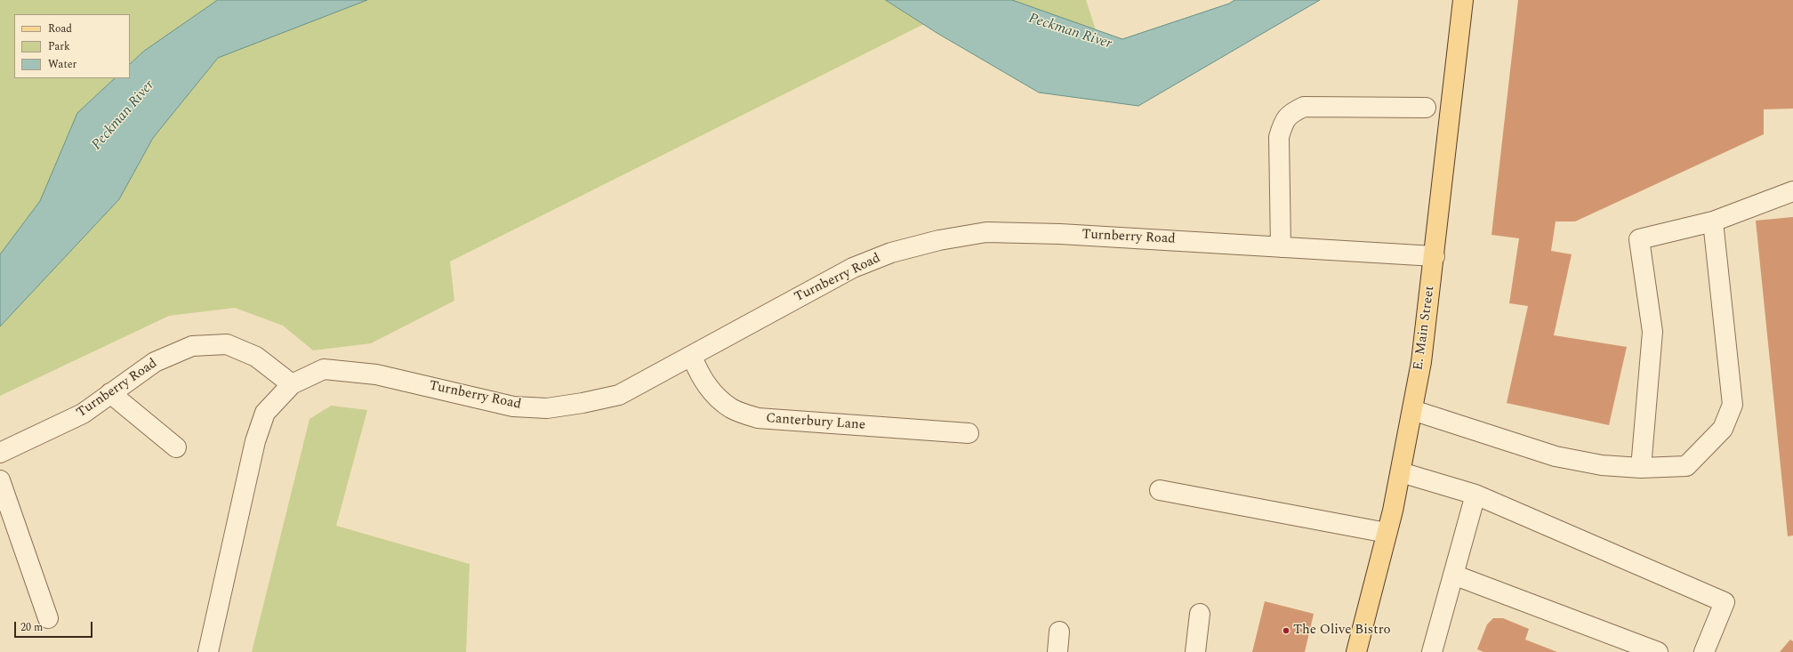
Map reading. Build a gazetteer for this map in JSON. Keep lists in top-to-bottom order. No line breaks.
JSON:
{"streets":{"main road":["E. Main Street"],"street":["Turnberry Road","Canterbury Lane"]},"crossings":[["Turnberry Road","E. Main Street"],["Turnberry Road","Canterbury Lane"]],"water":["Peckman River"],"places":["The Olive Bistro"],"legend":["Road","Park","Water"],"scale_bar":"20 m"}
